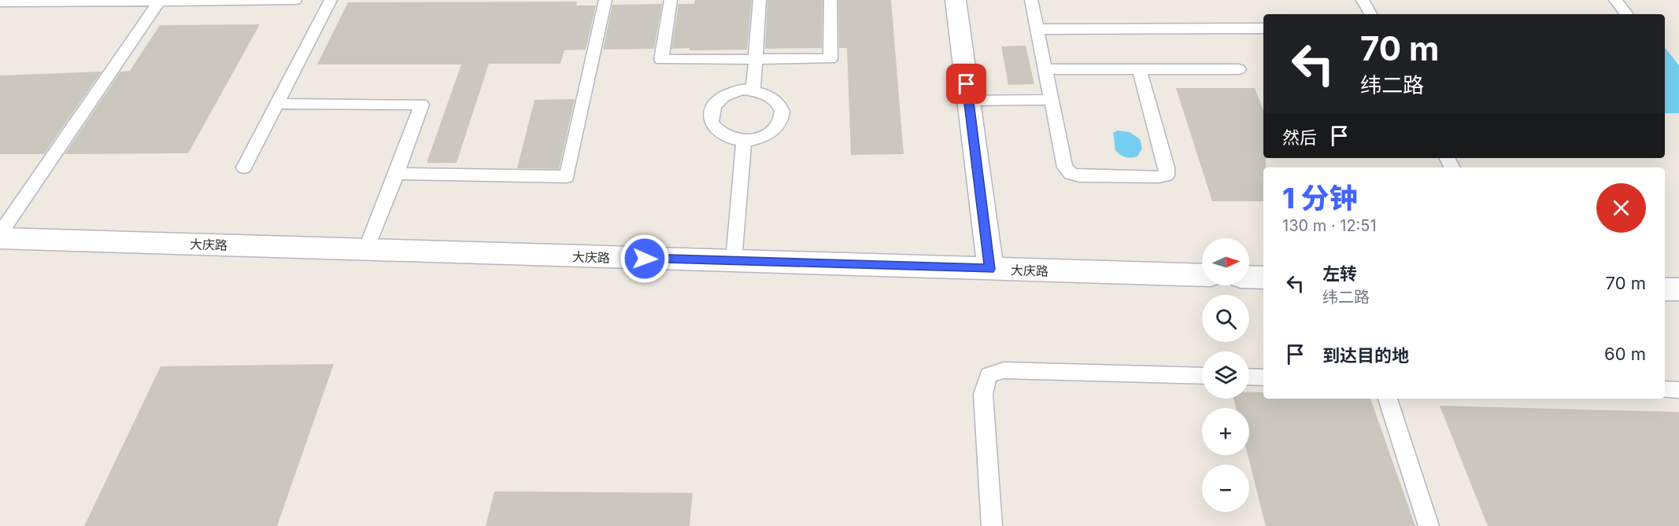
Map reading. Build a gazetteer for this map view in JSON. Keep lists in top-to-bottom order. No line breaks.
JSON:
{"streets":{"street":["大庆路"]},"north":"right","page":{"turn":["70 m","纬二路"],"then":"然后","heading":["1 分钟","130 m · 12:51"],"map_buttons":["+","−"],"list":[{"name":"左转","note":"纬二路","value":"70 m"},{"name":"到达目的地","value":"60 m"}]}}
